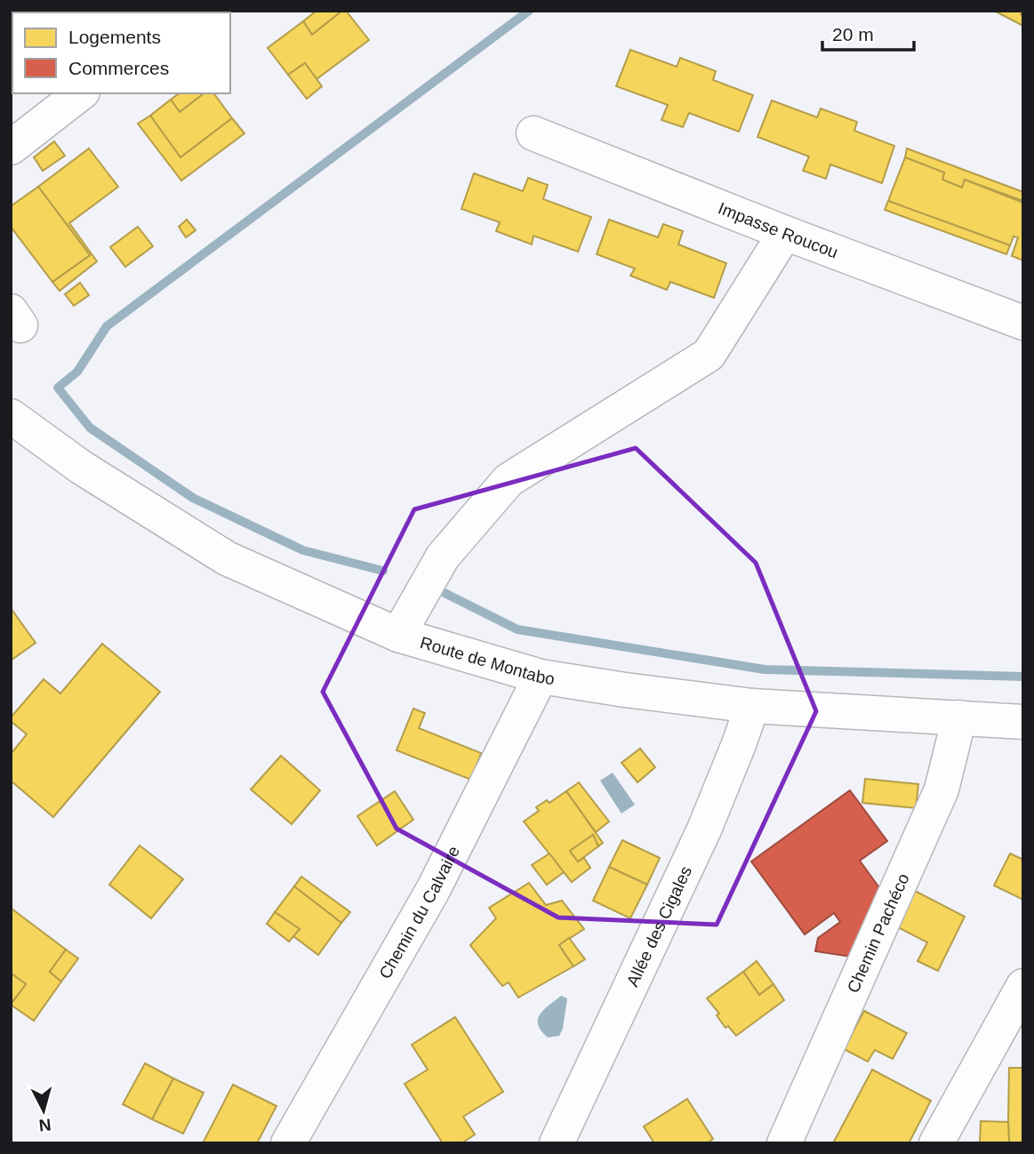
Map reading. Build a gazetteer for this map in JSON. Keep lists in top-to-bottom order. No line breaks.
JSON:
{"streets":{"street":["Impasse Roucou","Route de Montabo","Chemin du Calvaire","Allée des Cigales","Chemin Pachéco"]},"crossings":[["Route de Montabo","Chemin du Calvaire"],["Route de Montabo","Allée des Cigales"],["Route de Montabo","Chemin Pachéco"]],"legend":["Logements","Commerces"],"scale_bar":"20 m","north":"bottom"}
